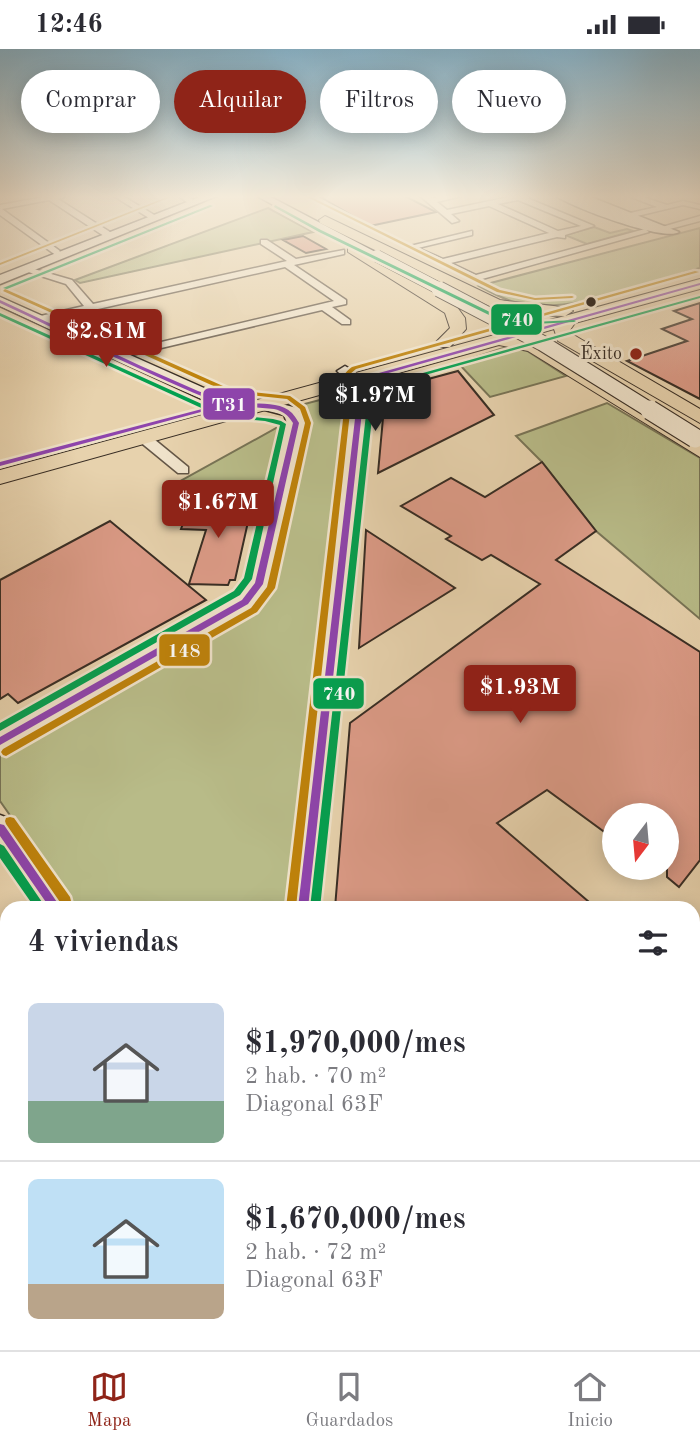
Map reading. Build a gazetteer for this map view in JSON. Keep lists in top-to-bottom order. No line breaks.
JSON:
{"places":["Éxito"],"lines":["transit line 740","transit line 148","transit line T31"],"north":"bottom","page":{"status":"12:46","chip":["Comprar","Alquilar","Filtros","Nuevo"],"price":["$2.81M","$1.97M","$1.67M","$1.93M"],"heading":"4 viviendas","list":[{"name":"$1,970,000/mes","note":"2 hab. · 70 m² · Diagonal 63F"},{"name":"$1,670,000/mes","note":"2 hab. · 72 m² · Diagonal 63F"}],"tabs":["Mapa","Guardados","Inicio"]}}
